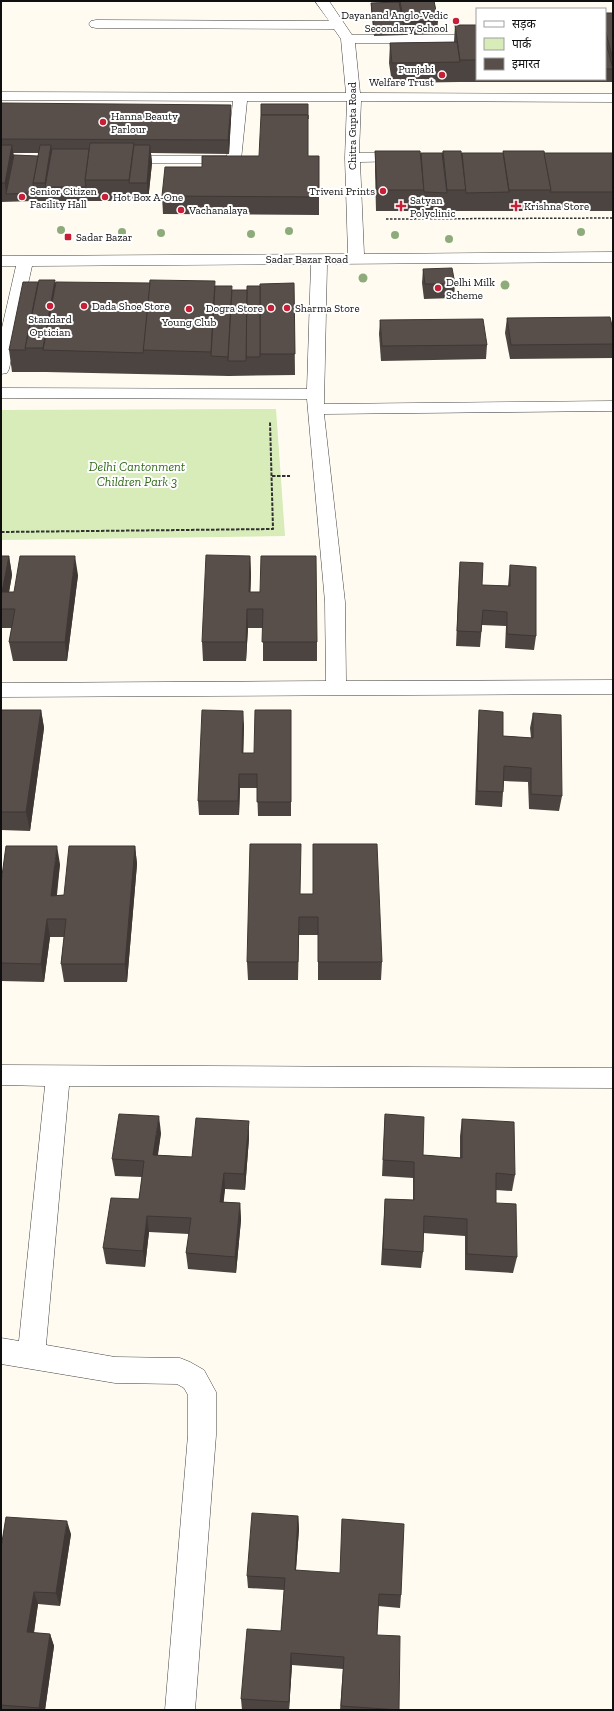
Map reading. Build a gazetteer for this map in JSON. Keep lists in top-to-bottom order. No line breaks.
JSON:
{"streets":{"street":["Chitra Gupta Road","Sadar Bazar Road"]},"crossings":[["Chitra Gupta Road","Sadar Bazar Road"]],"parks":["Delhi Cantonment Children Park 3"],"places":{"other":["Dayanand Anglo-Vedic Secondary School","Punjabi Welfare Trust","Hanna Beauty Parlour","Triveni Prints","Senior Citizen Facility Hall","Hot Box A-One","Vachanalaya","Delhi Milk Scheme","Standard Optician","Dada Shoe Store","Dogra Store","Sharma Store","Young Club"],"health":["Satyan Polyclinic","Krishna Store"],"transit":["Sadar Bazar"]},"legend":["सड़क","पार्क","इमारत"]}
